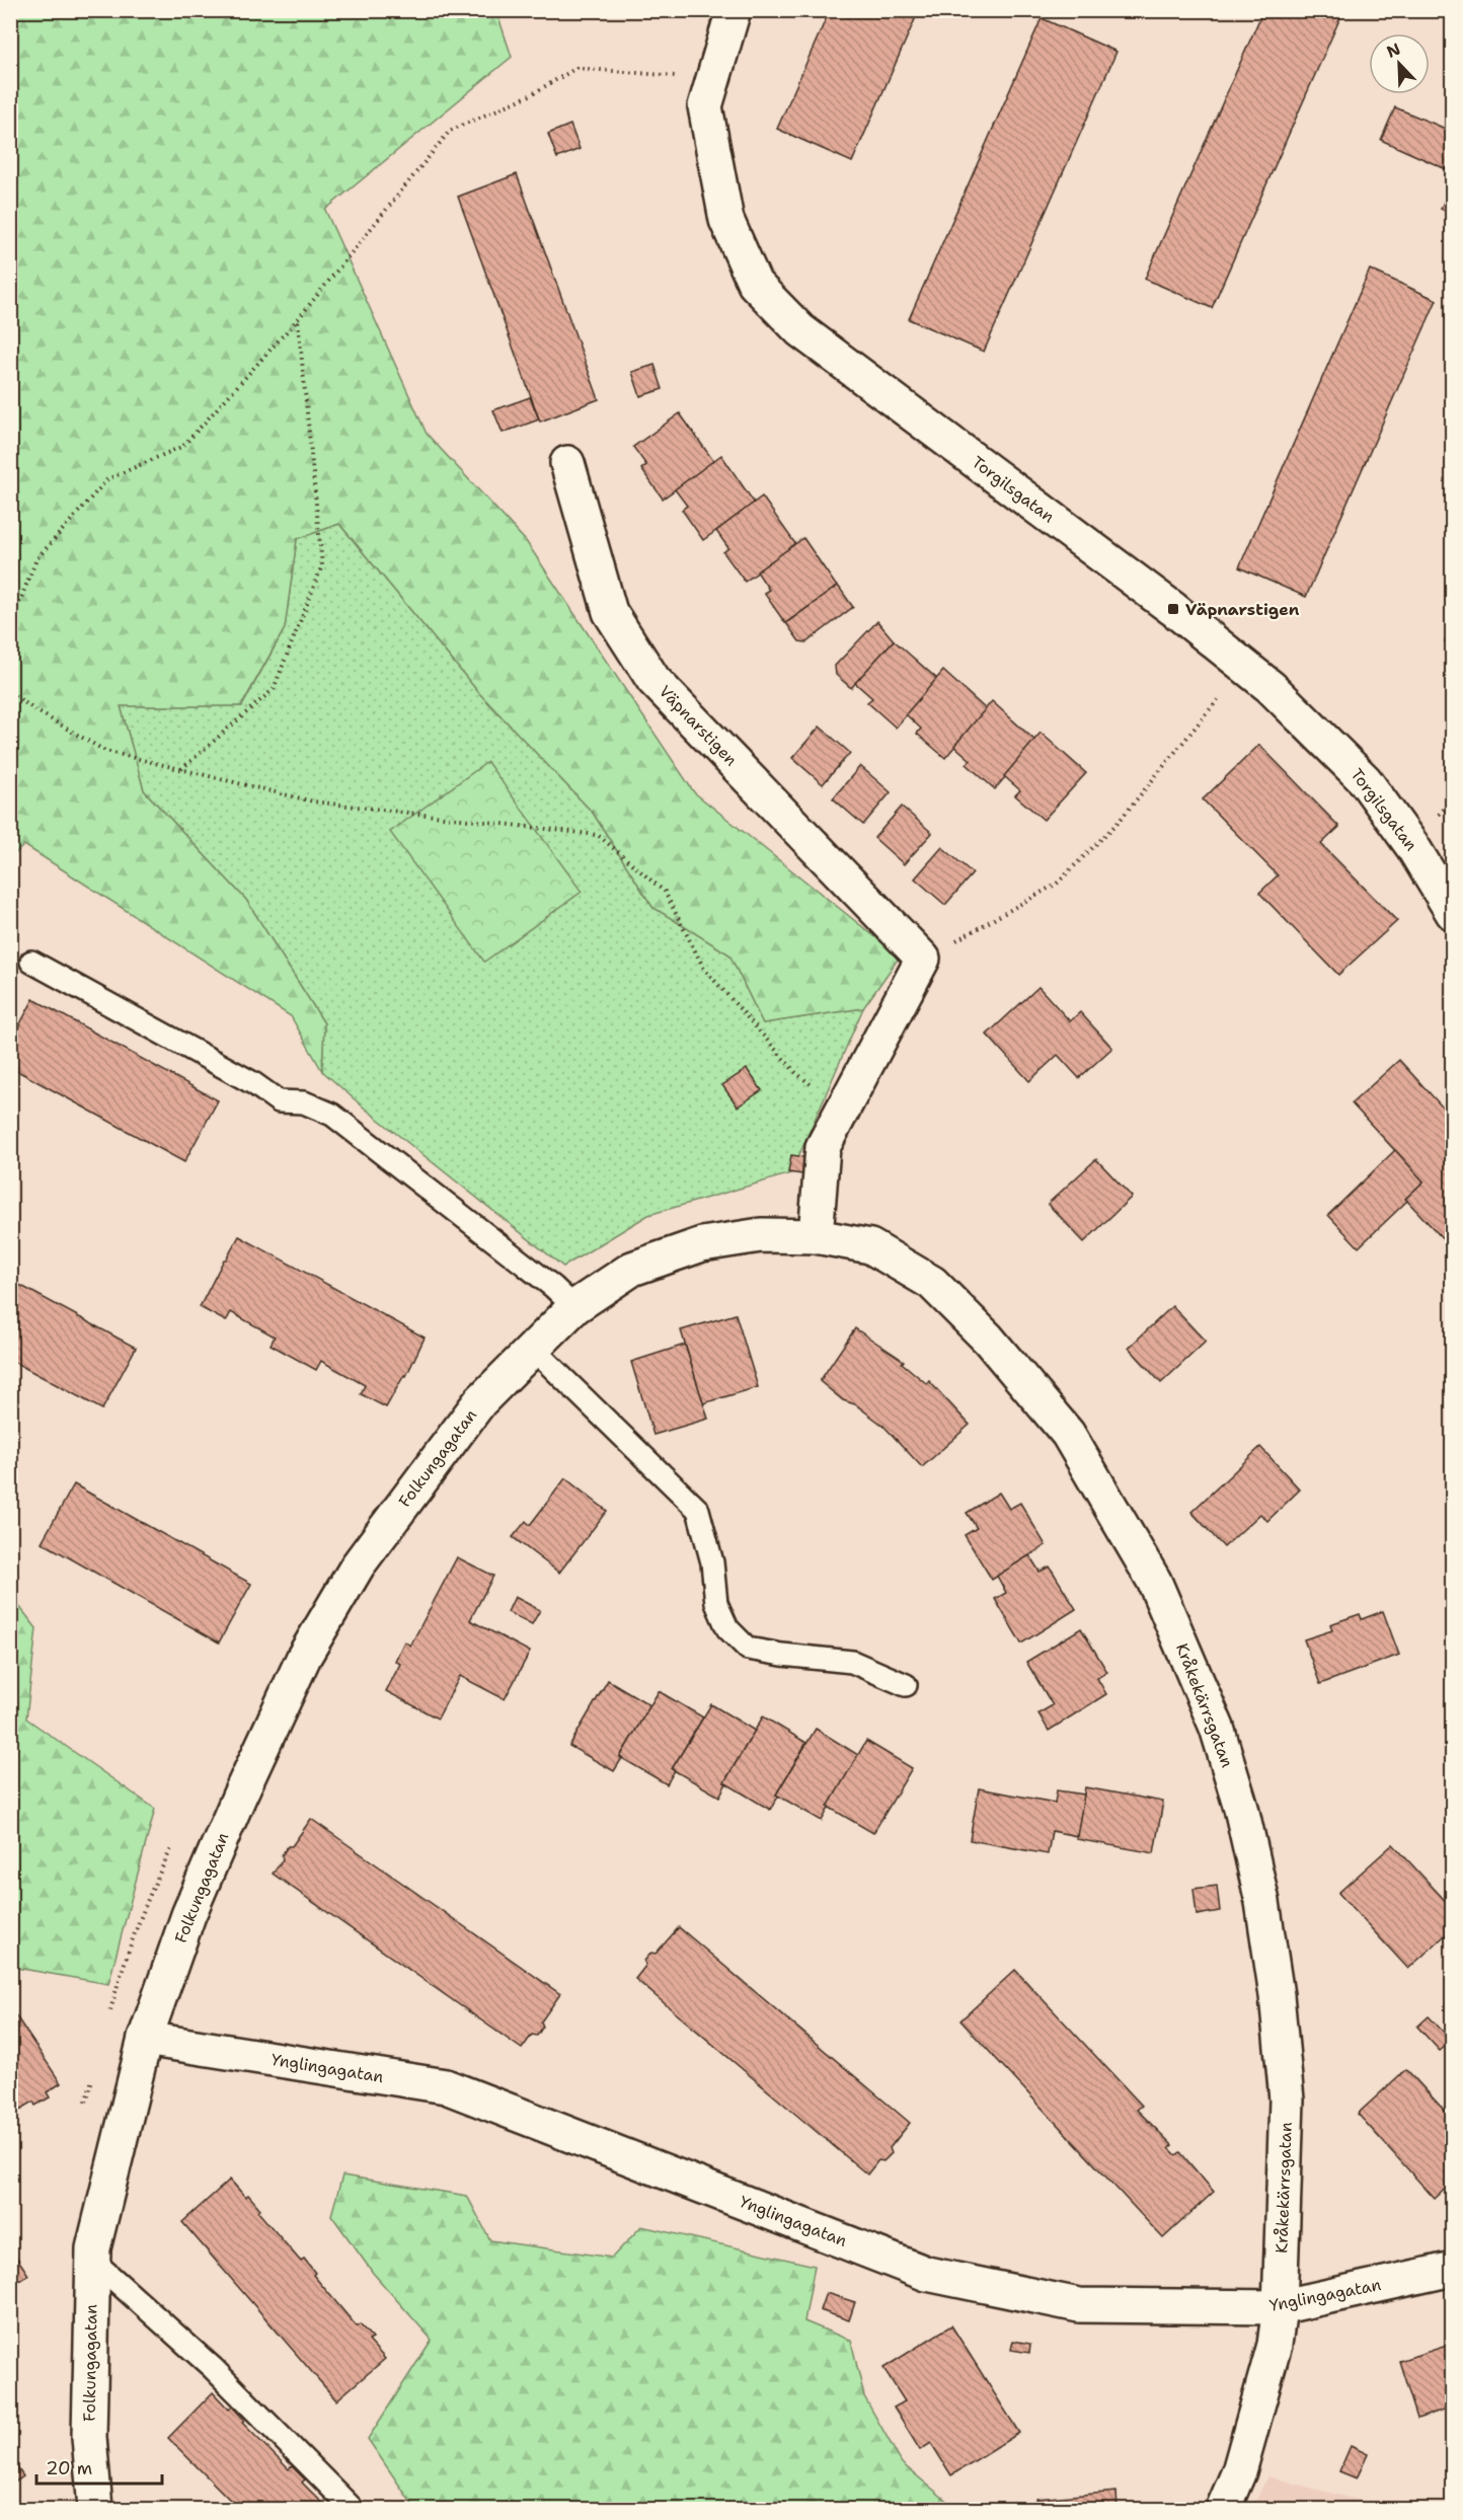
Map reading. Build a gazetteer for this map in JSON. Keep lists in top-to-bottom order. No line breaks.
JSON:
{"streets":{"street":["Torgilsgatan","Väpnarstigen","Folkungagatan","Kråkekärrsgatan","Ynglingagatan"]},"crossings":[["Folkungagatan","Kråkekärrsgatan"],["Folkungagatan","Ynglingagatan"],["Kråkekärrsgatan","Ynglingagatan"]],"places":{"transit":["Väpnarstigen"]},"scale_bar":"20 m","north":"top left"}
